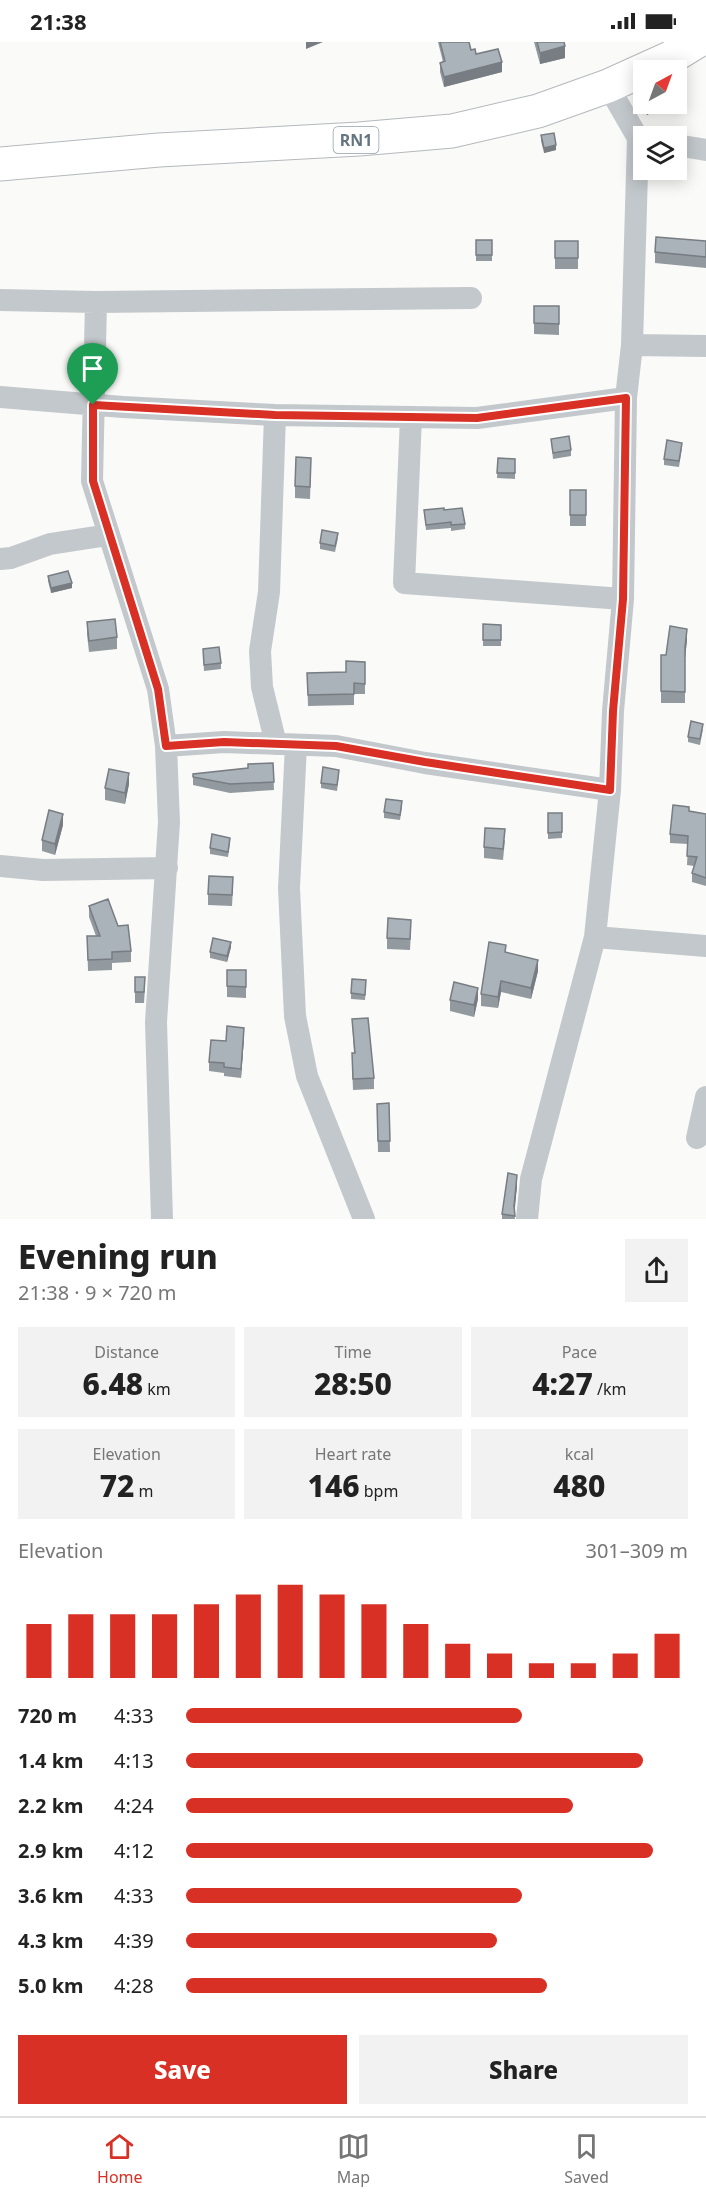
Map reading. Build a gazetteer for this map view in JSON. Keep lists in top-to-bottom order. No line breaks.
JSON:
{"streets":{"highway":["RN1"]},"north":"top right","page":{"status":"21:38","heading":["Evening run","21:38 · 9 × 720 m"],"stats":[["Distance","6.48 km"],["Time","28:50"],["Pace","4:27 /km"],["Elevation","72 m"],["Heart rate","146 bpm"],["kcal","480"]],"chart":["Elevation","301–309 m"],"list":[{"name":"720 m","note":"4:33"},{"name":"1.4 km","note":"4:13"},{"name":"2.2 km","note":"4:24"},{"name":"2.9 km","note":"4:12"},{"name":"3.6 km","note":"4:33"},{"name":"4.3 km","note":"4:39"},{"name":"5.0 km","note":"4:28"}],"buttons":["Save","Share"],"tabs":["Home","Map","Saved"]}}
